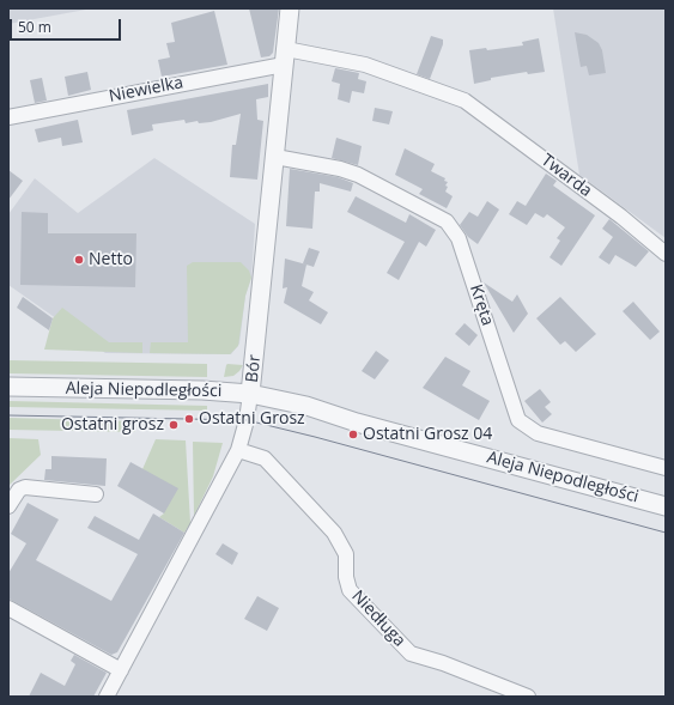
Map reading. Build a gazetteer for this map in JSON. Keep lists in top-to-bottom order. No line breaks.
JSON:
{"streets":{"street":["Niewielka","Twarda","Kręta","Bór","Aleja Niepodległości","Niedługa"]},"crossings":[["Niewielka","Twarda"],["Niewielka","Bór"],["Twarda","Bór"],["Kręta","Bór"],["Bór","Aleja Niepodległości"],["Bór","Niedługa"]],"places":["Netto","Ostatni Grosz","Ostatni grosz","Ostatni Grosz 04"],"scale_bar":"50 m"}
